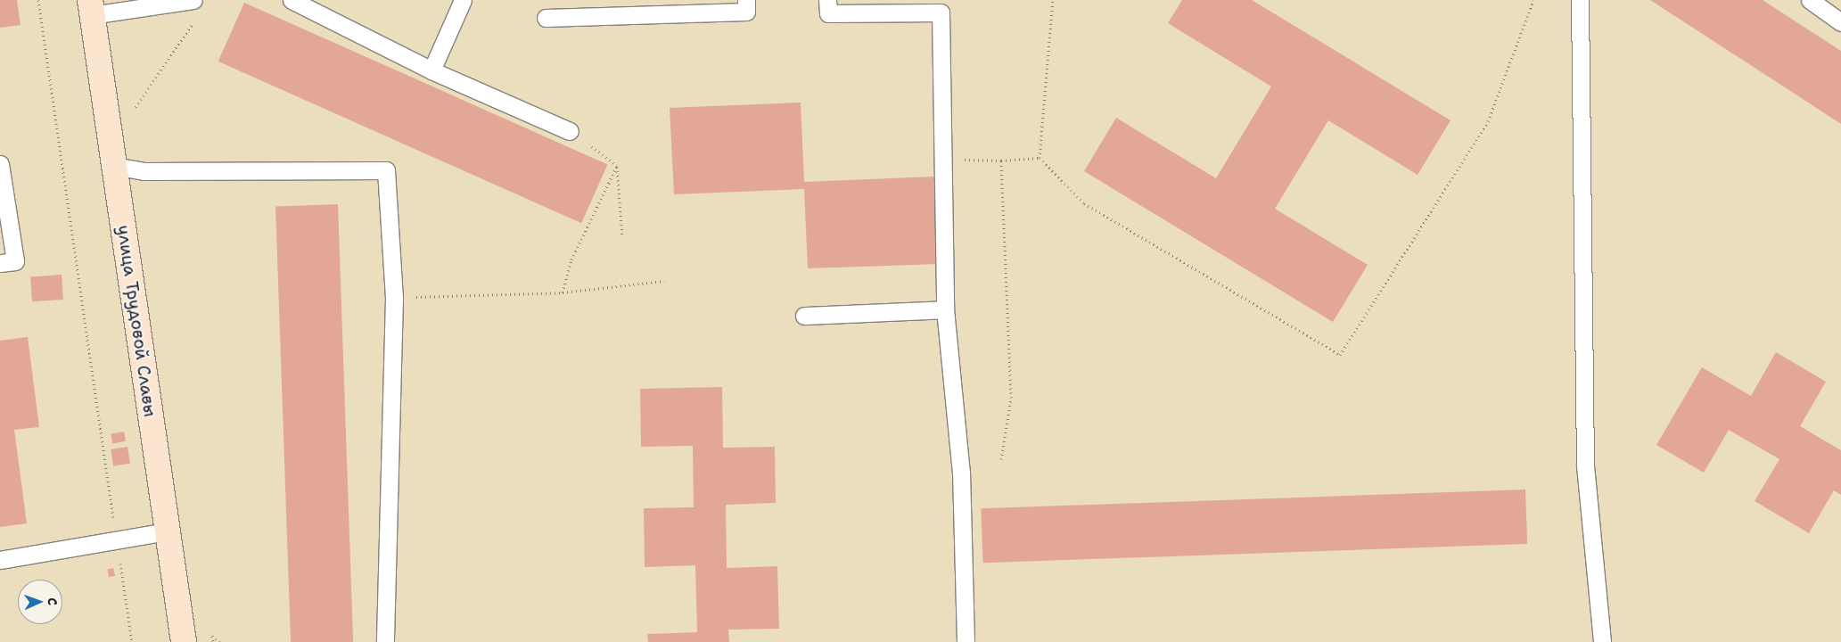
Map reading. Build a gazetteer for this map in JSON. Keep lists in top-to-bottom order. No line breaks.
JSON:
{"streets":{"street":["улица Трудовой Славы"]},"north":"right"}
